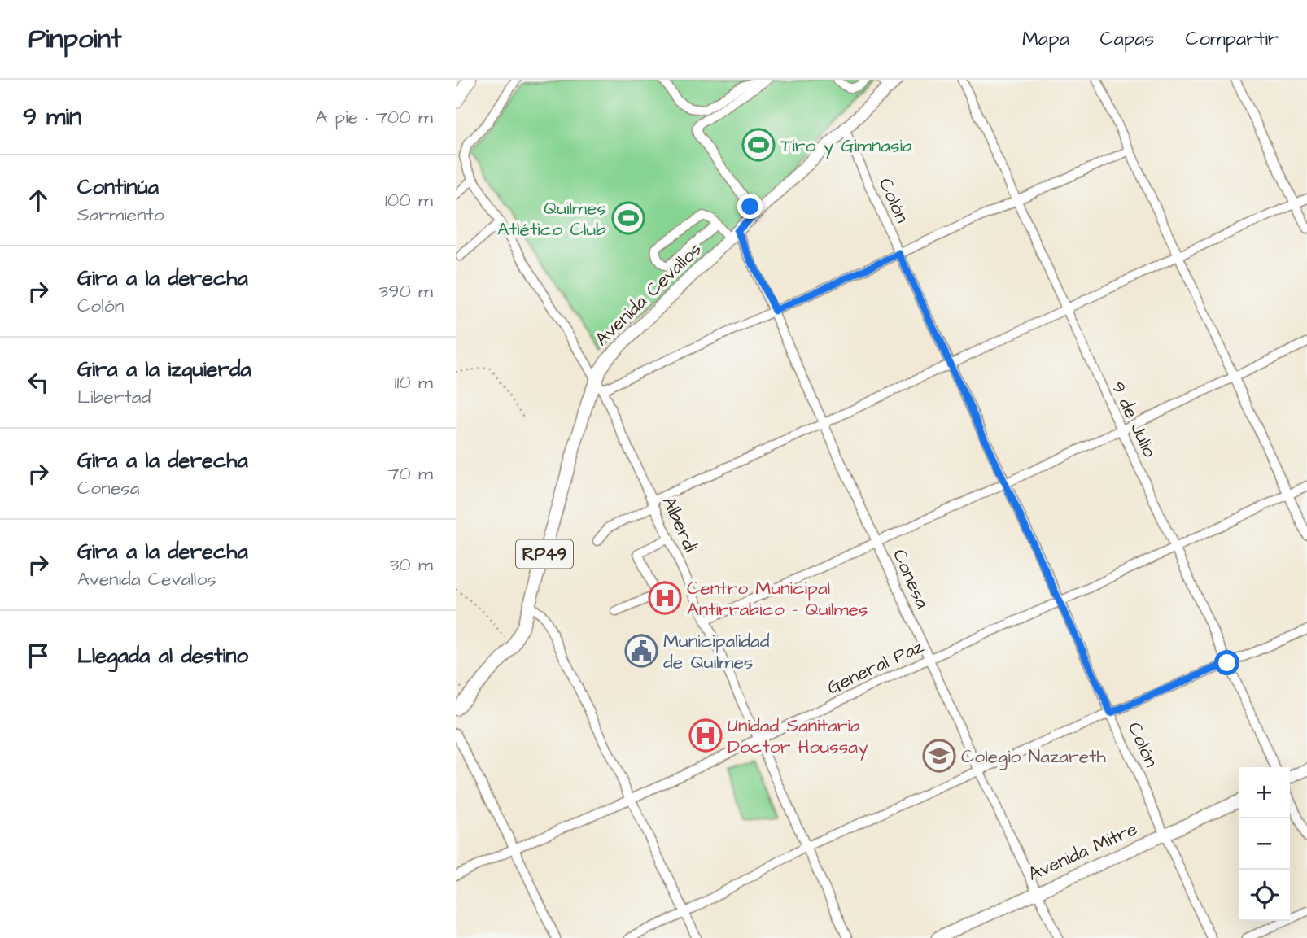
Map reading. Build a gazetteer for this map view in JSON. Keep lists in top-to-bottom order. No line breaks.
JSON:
{"streets":{"main road":["Avenida Cevallos","RP49","Avenida Mitre"],"street":["Colón","9 de Julio","Alberdi","Conesa","General Paz"]},"crossings":[["Colón","Avenida Cevallos"],["Colón","General Paz"],["Colón","Avenida Mitre"],["Avenida Cevallos","Alberdi"],["Avenida Cevallos","Conesa"],["9 de Julio","General Paz"],["Alberdi","General Paz"],["Conesa","General Paz"],["Conesa","Avenida Mitre"]],"places":{"sports":["Tiro y Gimnasia","Quilmes Atlético Club"],"hospital":["Centro Municipal Antirrabico - Quilmes","Unidad Sanitaria Doctor Houssay"],"public building":["Municipalidad de Quilmes"],"school or university":["Colegio Nazareth"]},"page":{"header":"Pinpoint","nav":["Mapa","Capas","Compartir"],"heading":["9 min","A pie · 700 m"],"list":[["Continúa","Sarmiento","100 m"],["Gira a la derecha","Colón","390 m"],["Gira a la izquierda","Libertad","110 m"],["Gira a la derecha","Conesa","70 m"],["Gira a la derecha","Avenida Cevallos","30 m"],"Llegada al destino"],"map_buttons":["+","−"]}}
